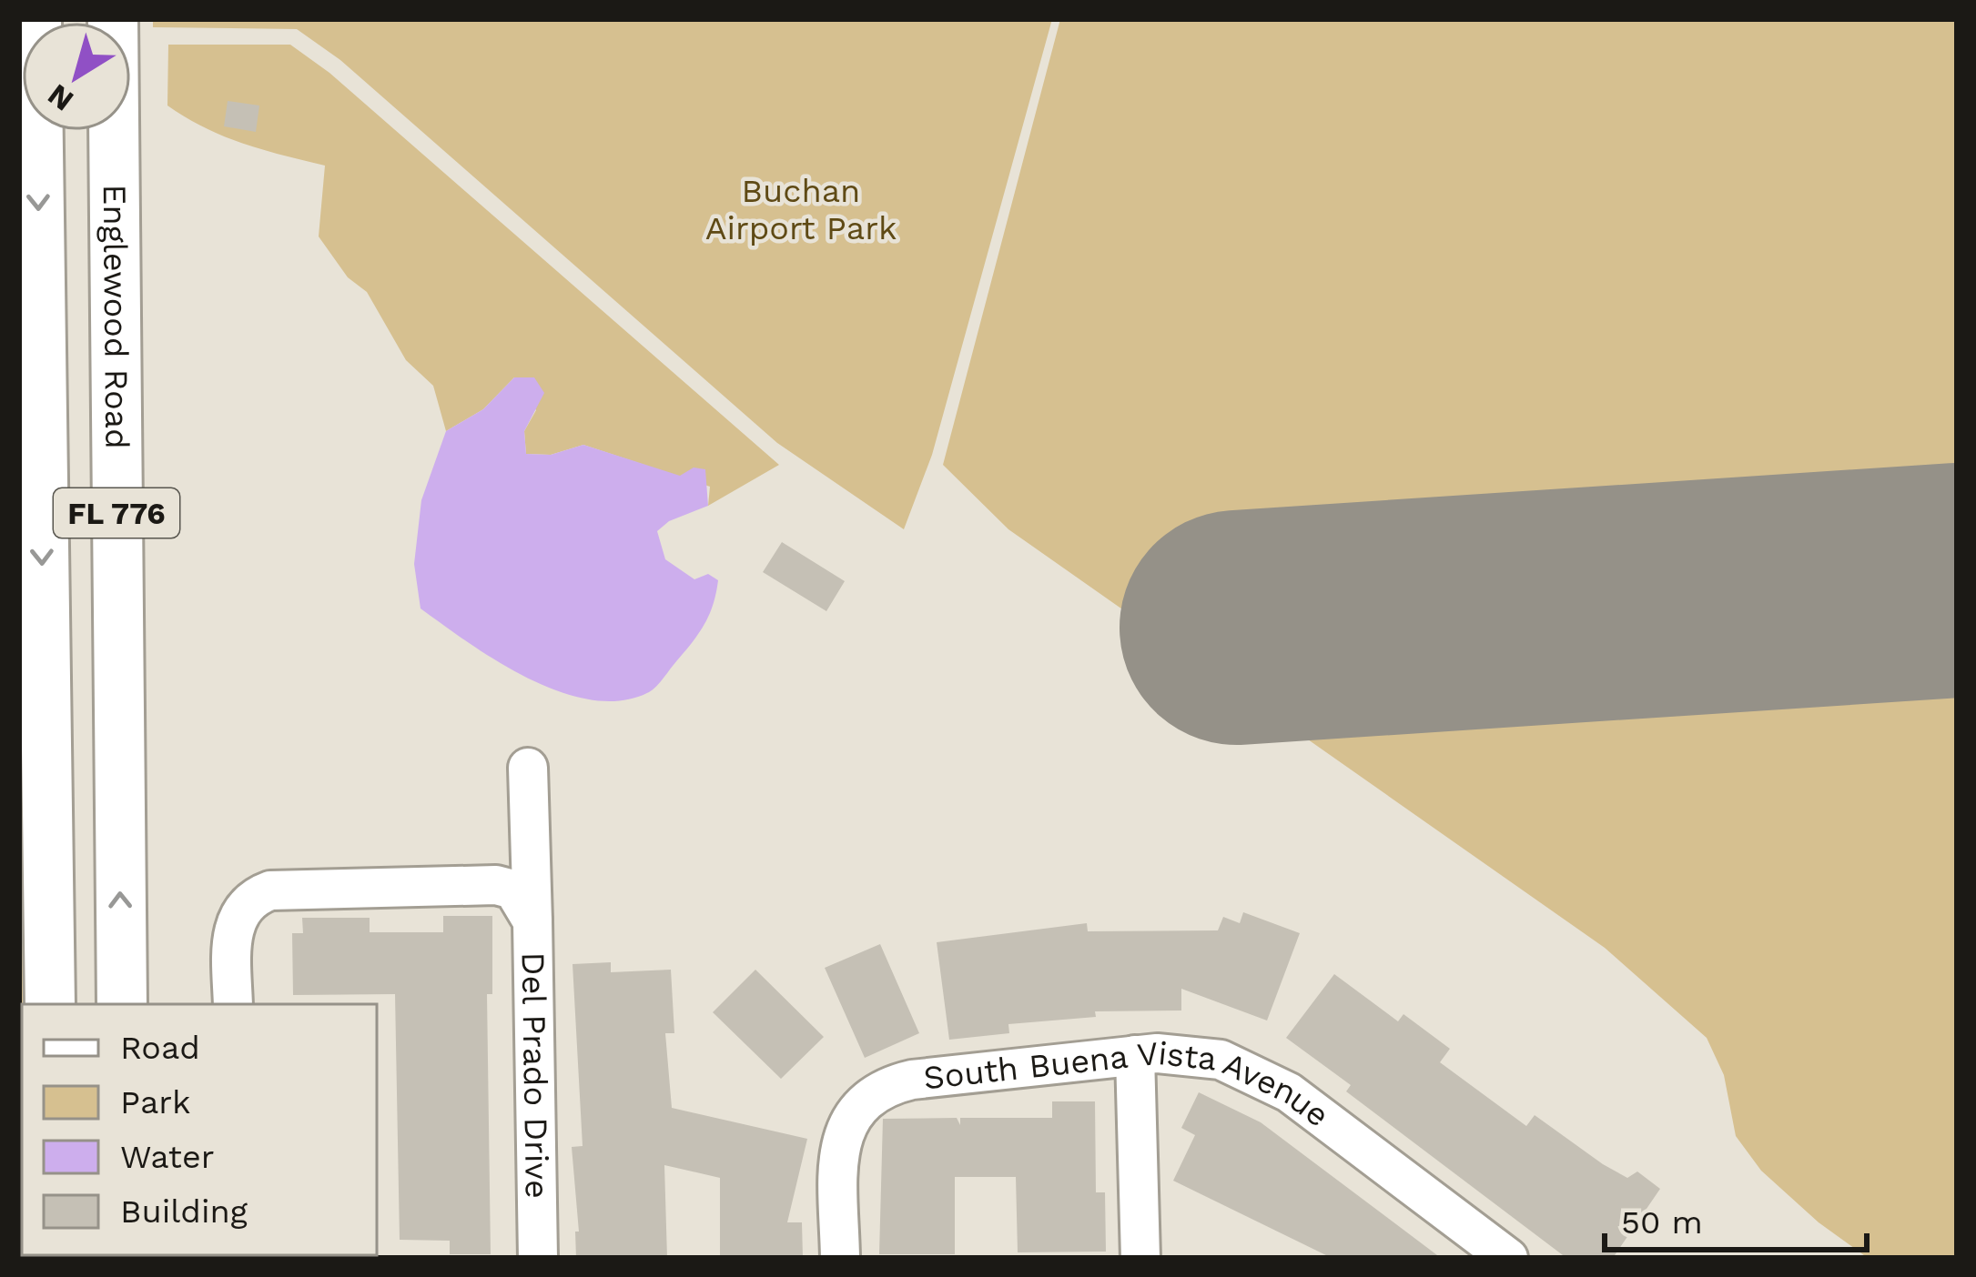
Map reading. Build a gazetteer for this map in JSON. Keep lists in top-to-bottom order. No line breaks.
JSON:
{"streets":{"main road":["Englewood Road","FL 776"],"street":["Del Prado Drive","South Buena Vista Avenue"]},"parks":["Buchan Airport Park"],"legend":["Road","Park","Water","Building"],"scale_bar":"50 m","north":"bottom left"}
